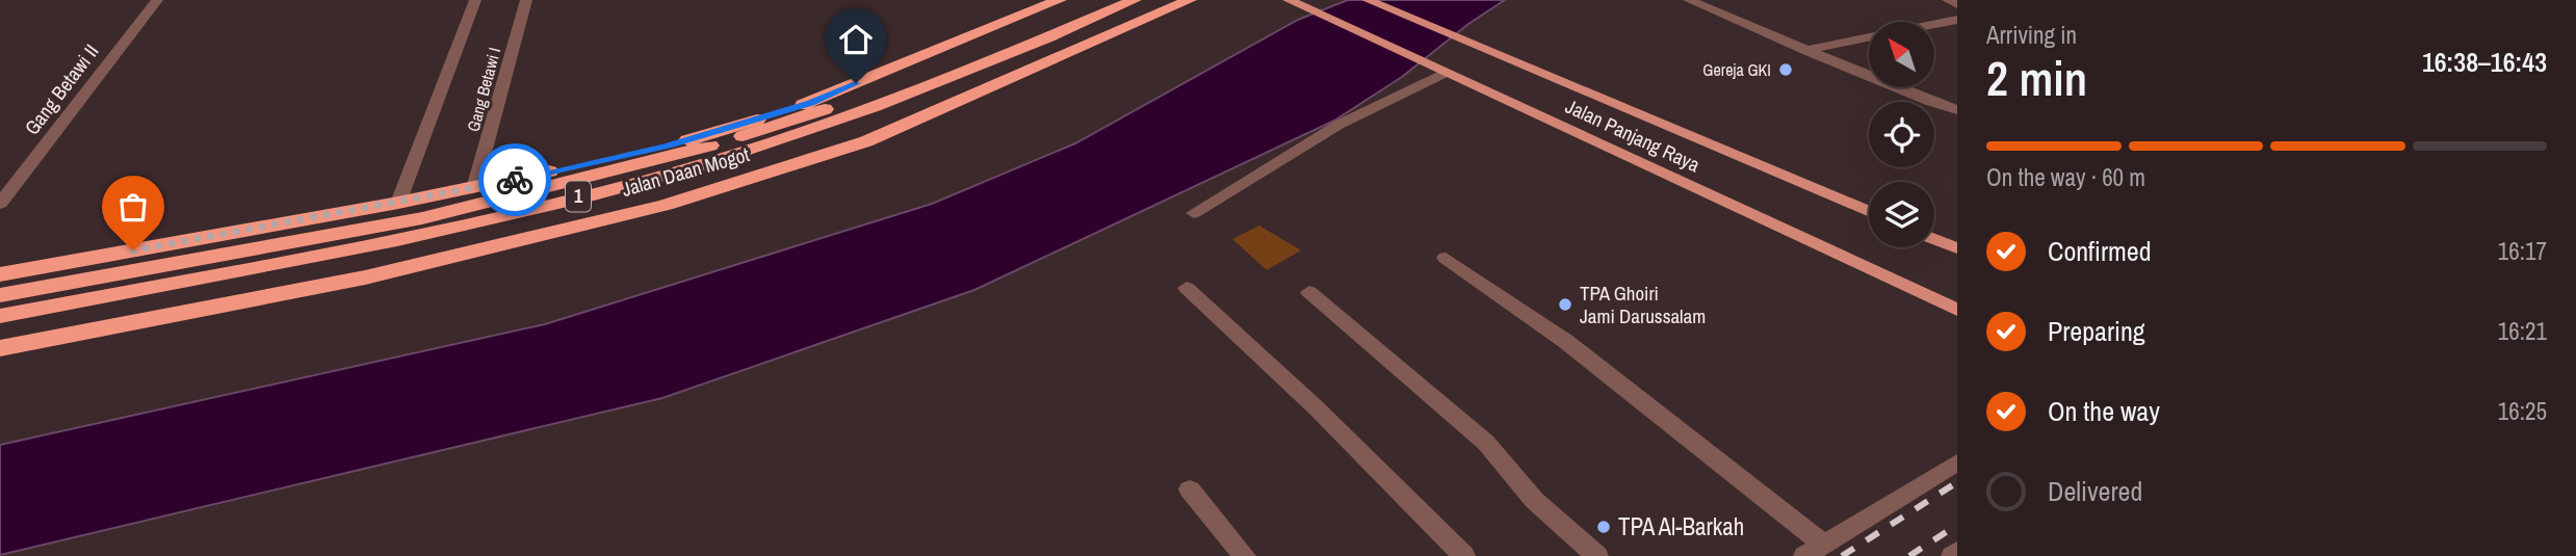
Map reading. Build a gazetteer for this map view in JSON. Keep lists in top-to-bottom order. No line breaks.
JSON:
{"streets":{"highway":["Jalan Daan Mogot","1"],"main road":["Jalan Panjang Raya"],"street":["Gang Betawi II","Gang Betawi I"]},"crossings":[["Gang Betawi I","Jalan Daan Mogot"]],"places":["Gereja GKI","TPA Ghoiri Jami Darussalam","TPA Al-Barkah"],"north":"top left","page":{"heading":["2 min","Arriving in","16:38–16:43"],"bar":"On the way · 60 m","list":[["Confirmed","16:17"],["Preparing","16:21"],["On the way","16:25"],"Delivered"]}}
